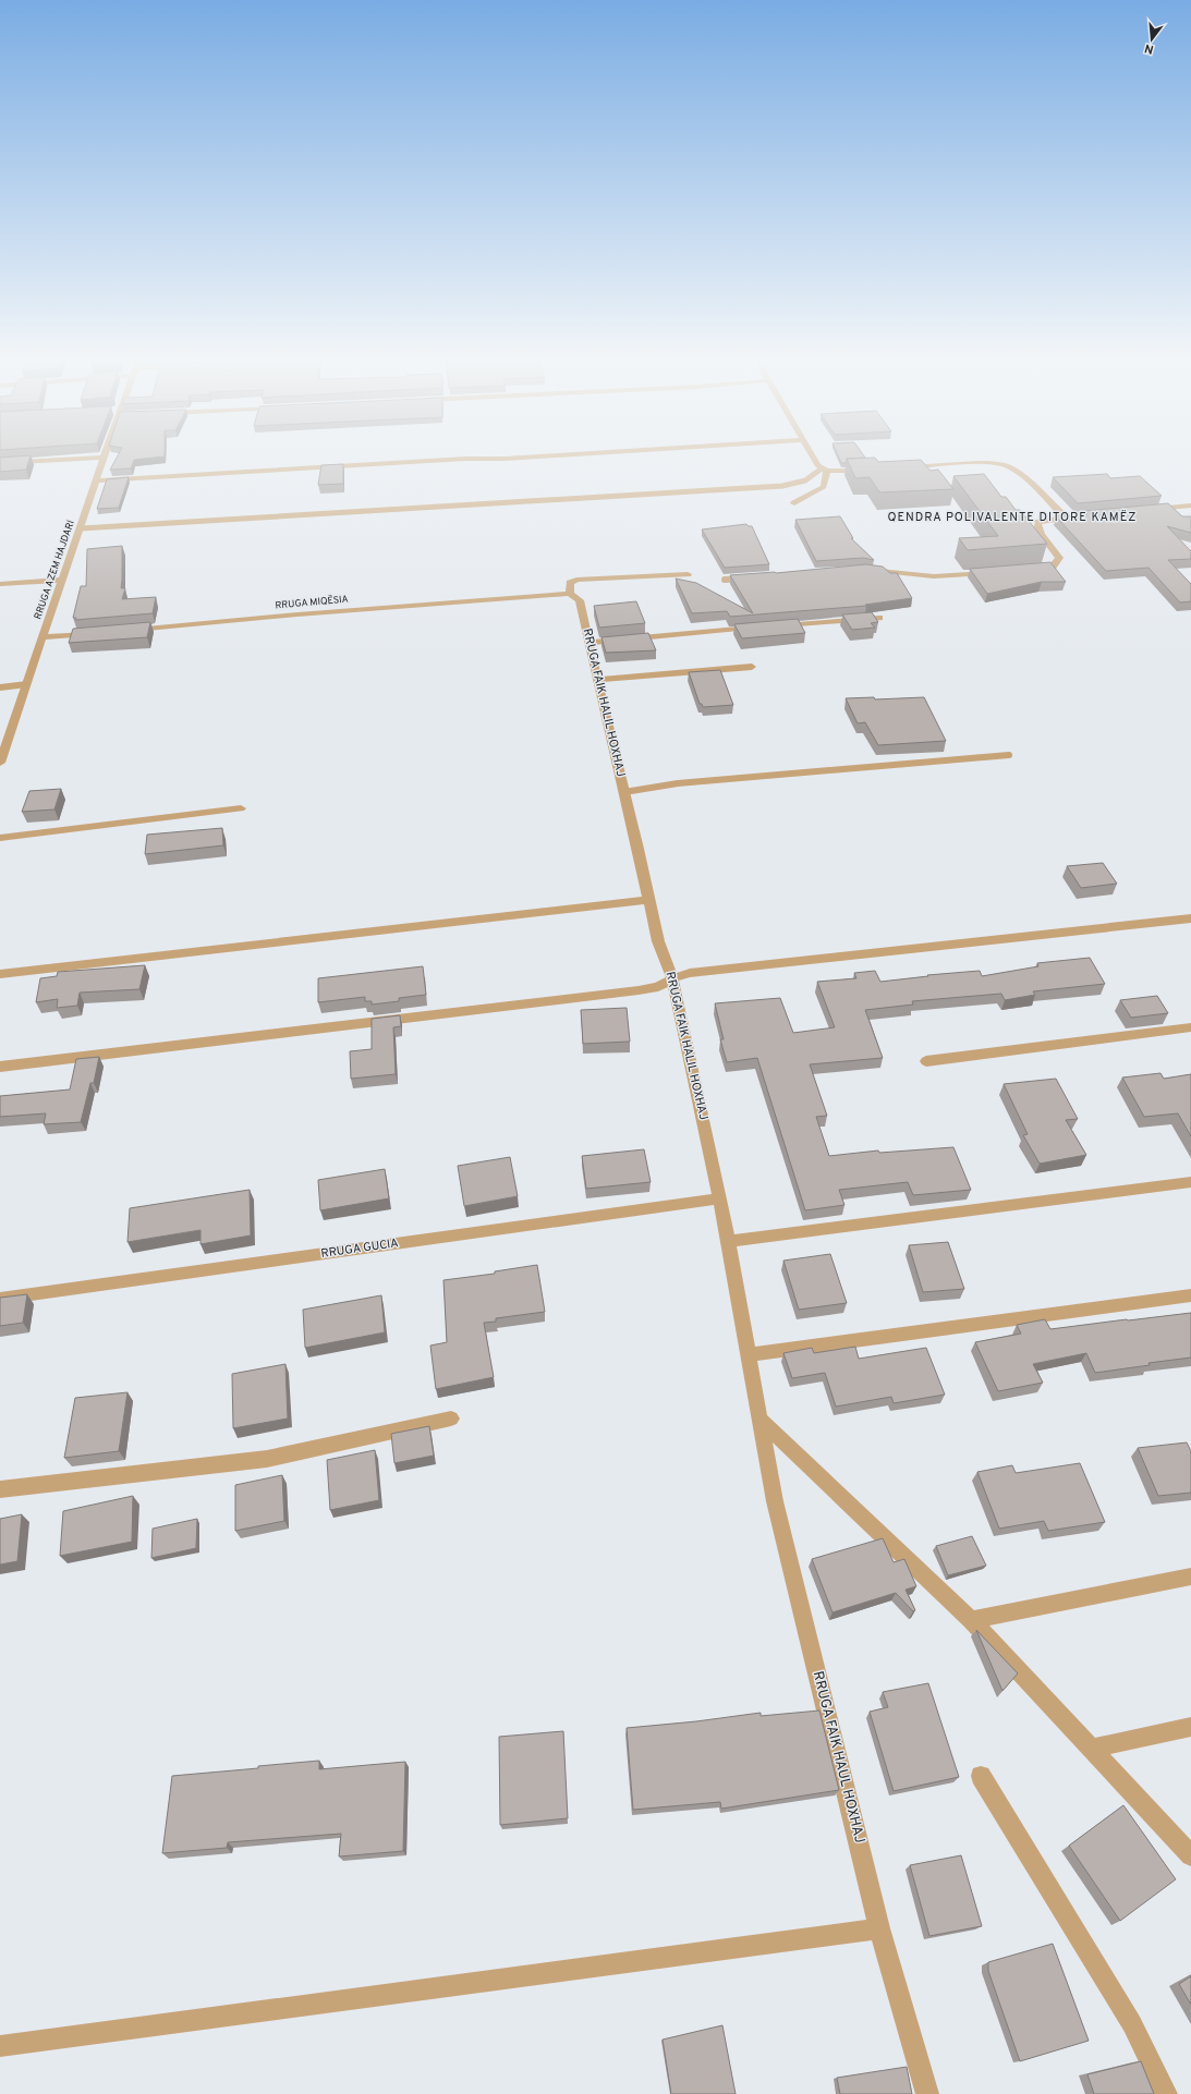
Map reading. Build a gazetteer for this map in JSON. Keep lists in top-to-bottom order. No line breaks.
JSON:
{"streets":{"street":["RRUGA AZEM HAJDARI","RRUGA MIQËSIA","RRUGA FAIK HALIL HOXHAJ","RRUGA GUCIA","RRUGA FAIK HAUL HOXHAJ"]},"crossings":[["RRUGA MIQËSIA","RRUGA FAIK HALIL HOXHAJ"],["RRUGA FAIK HALIL HOXHAJ","RRUGA GUCIA"],["RRUGA FAIK HALIL HOXHAJ","RRUGA FAIK HAUL HOXHAJ"]],"districts":["QENDRA POLIVALENTE DITORE KAMËZ"],"north":"bottom"}
